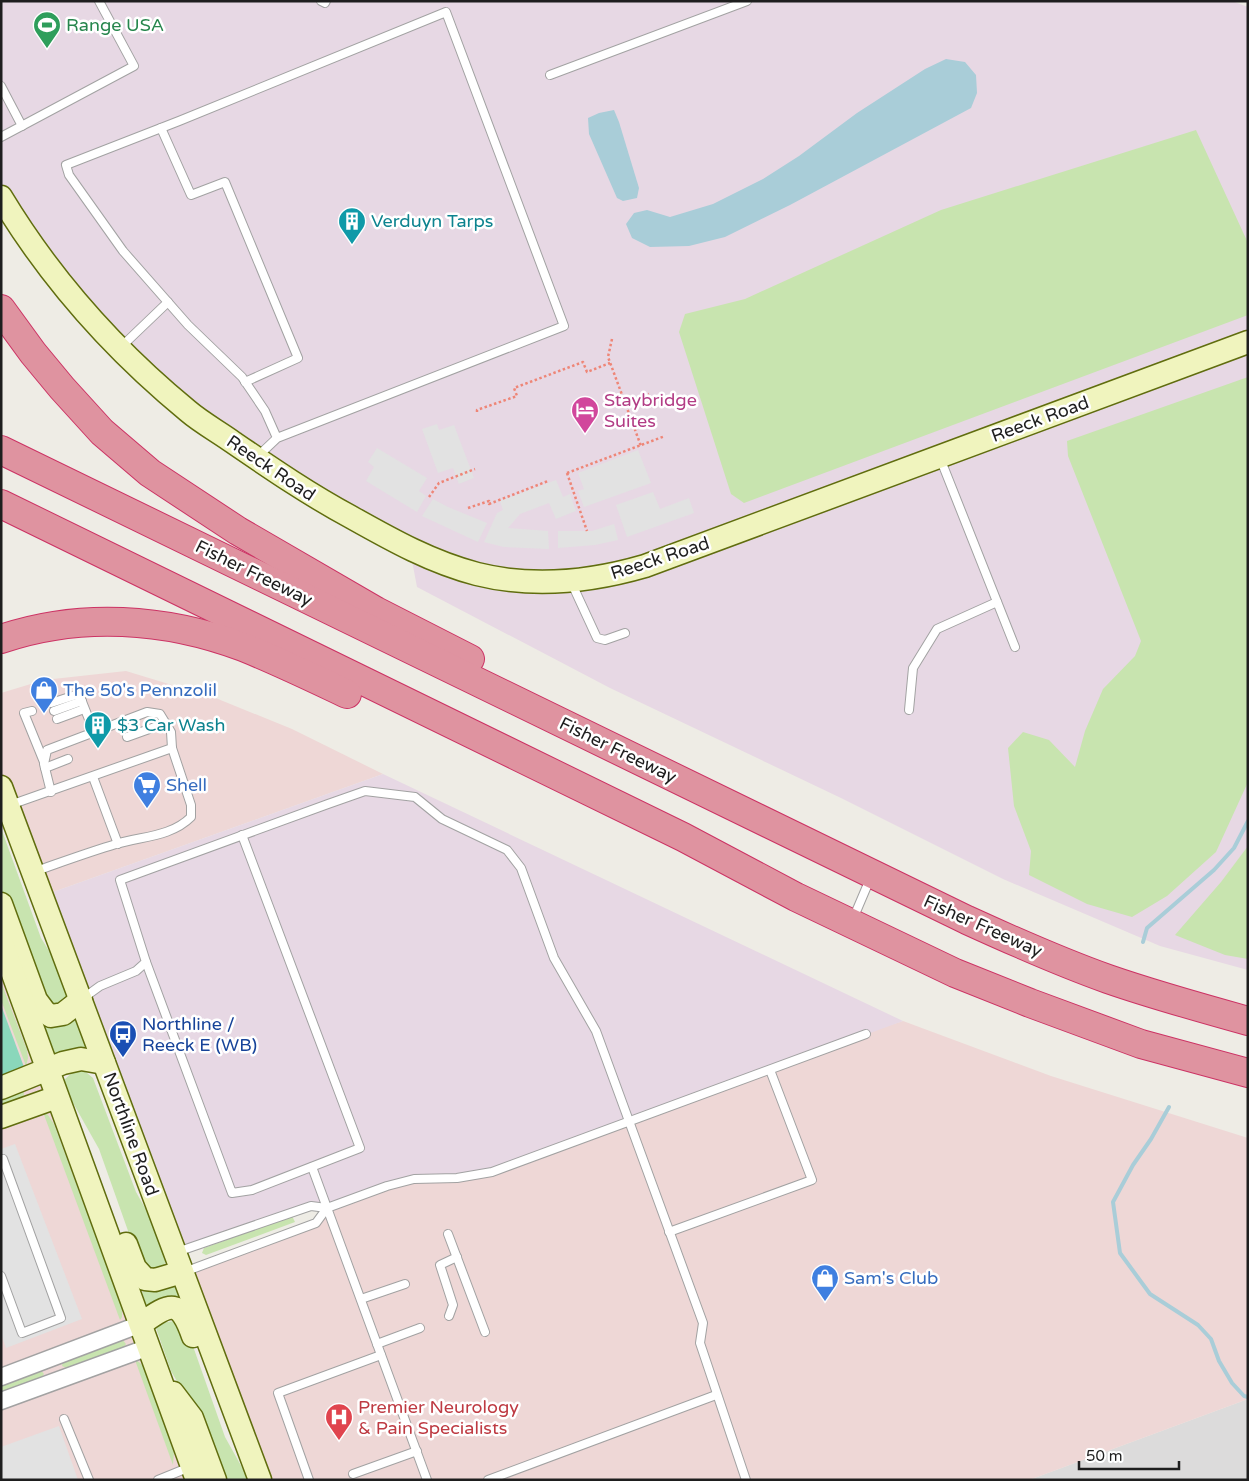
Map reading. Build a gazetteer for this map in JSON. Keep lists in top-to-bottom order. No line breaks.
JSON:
{"streets":{"highway":["Fisher Freeway"],"main road":["Reeck Road","Northline Road"]},"places":{"sports":["Range USA"],"building":["Verduyn Tarps","$3 Car Wash"],"hotel":["Staybridge Suites"],"shop":["The 50's Pennzolil","Sam's Club"],"supermarket":["Shell"],"bus stop":["Northline / Reeck E (WB)"],"hospital":["Premier Neurology & Pain Specialists"]},"scale_bar":"50 m"}
